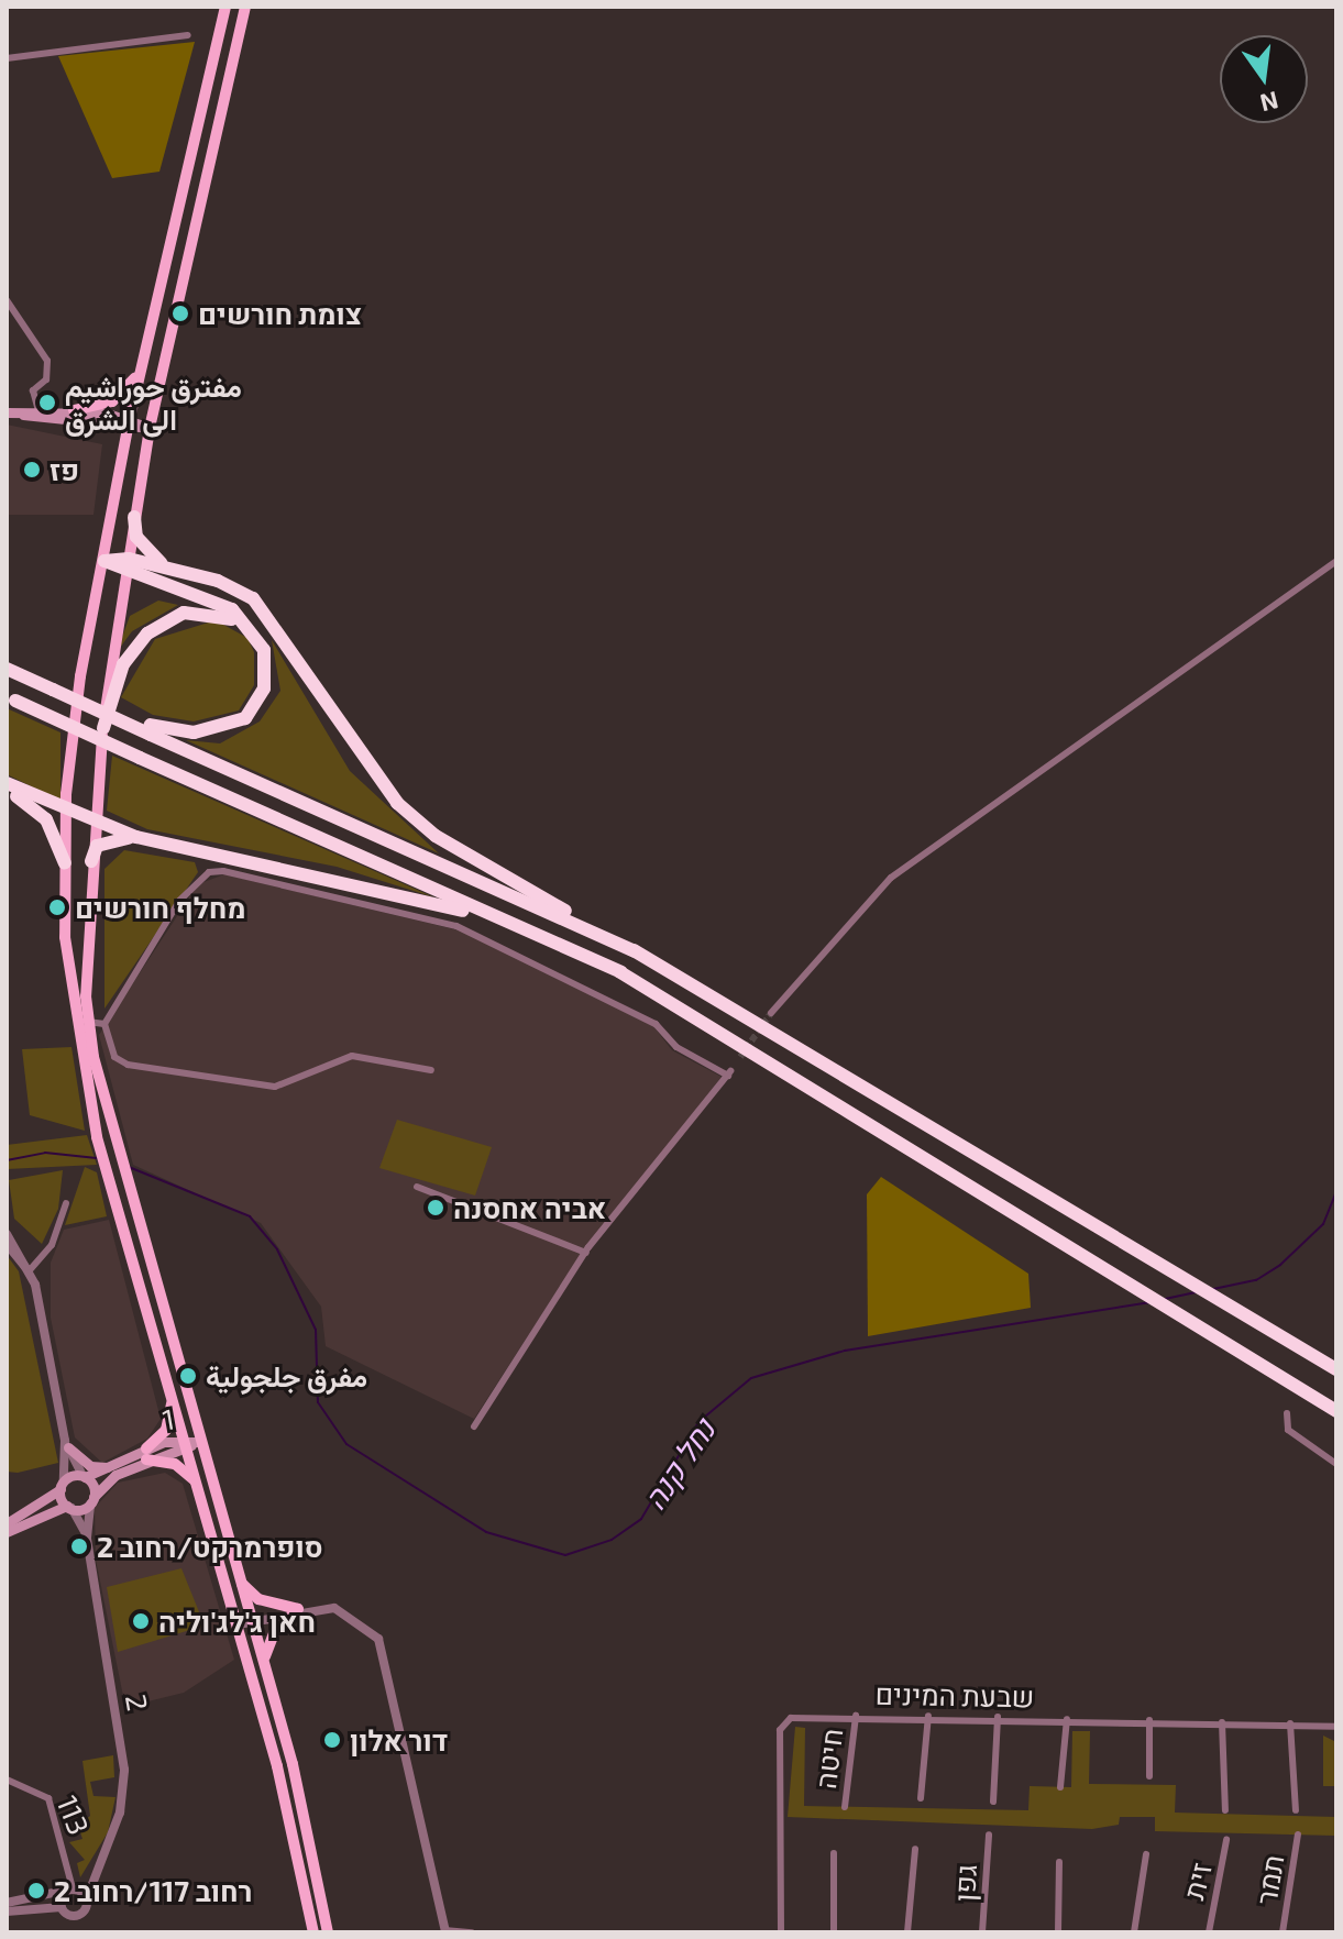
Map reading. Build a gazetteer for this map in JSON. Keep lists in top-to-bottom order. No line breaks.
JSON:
{"streets":{"main road":["1"],"street":["שבעת המינים","2","חיטה","113","תמר","זית","גפן"]},"crossings":[["1","2"],["שבעת המינים","חיטה"],["2","113"]],"water":["נחל קנה"],"places":["צומת חורשים","مفترق حوراشيم الى الشرق","פז","מחלף חורשים","אביה אחסנה","مفرق جلجولية","סופרמרקט/רחוב 2","חאן ג'לג'וליה","דור אלון","רחוב 117/רחוב 2"],"north":"bottom"}
